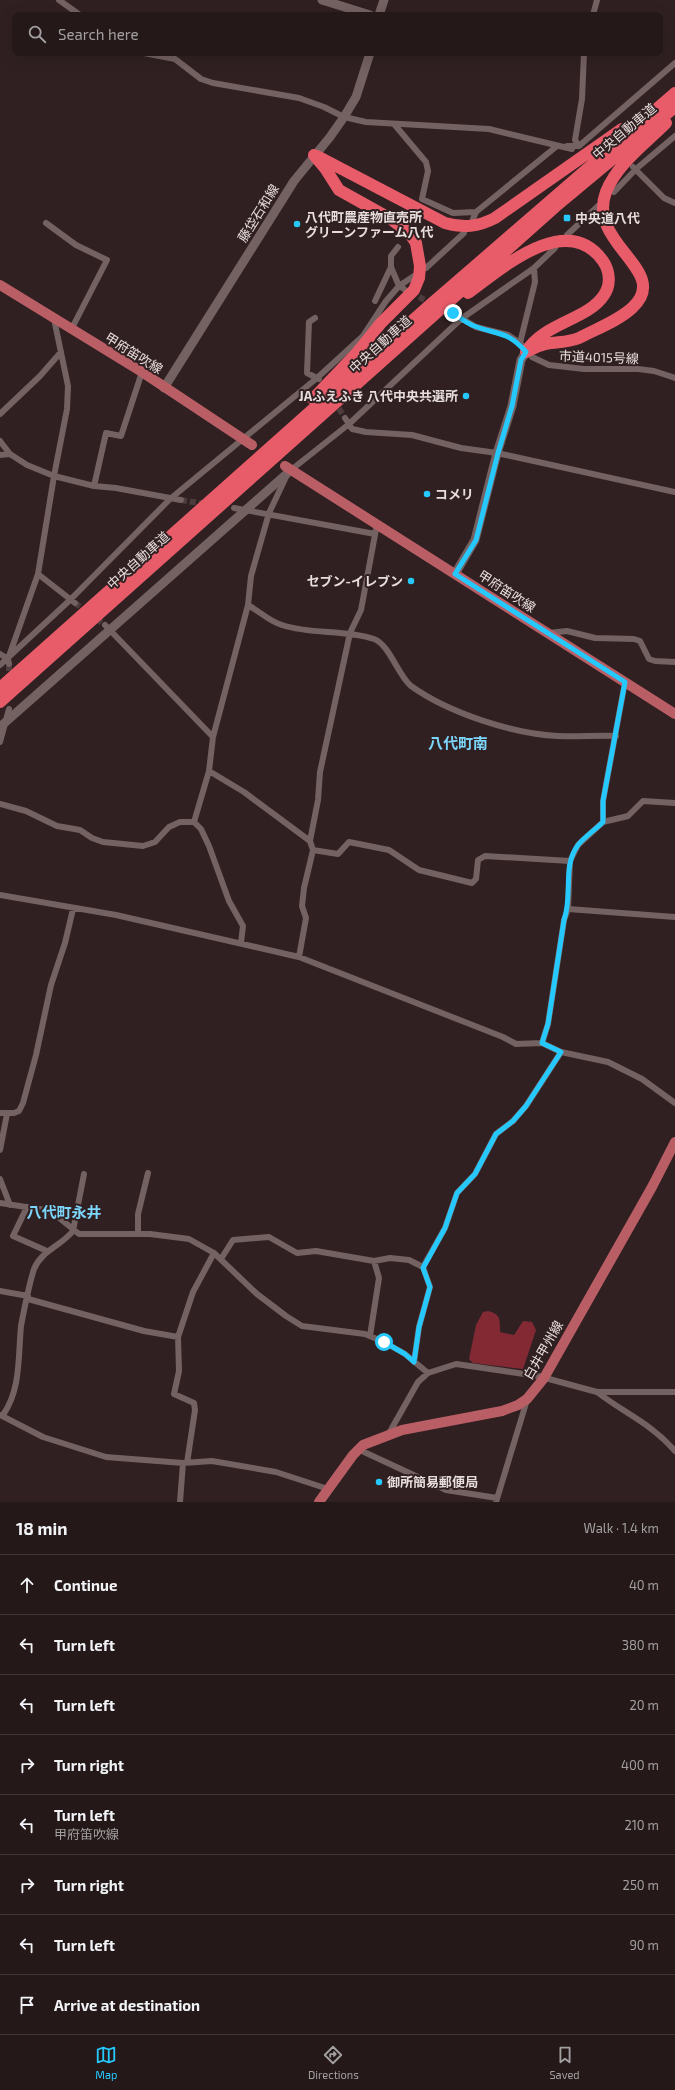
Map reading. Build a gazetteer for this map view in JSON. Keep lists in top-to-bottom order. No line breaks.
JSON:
{"streets":{"highway":["中央自動車道"],"main road":["甲府笛吹線","白井甲州線"],"street":["藤垈石和線","市道4015号線"]},"crossings":[["藤垈石和線","甲府笛吹線"]],"districts":["八代町南","八代町永井"],"places":{"transit":["中央道八代"],"other":["八代町農産物直売所 グリーンファーム八代","JAふえふき 八代中央共選所","コメリ","セブン-イレブン","御所簡易郵便局"]},"page":{"search":"Search here","heading":["18 min","Walk · 1.4 km"],"list":[["Continue","40 m"],["Turn left","380 m"],["Turn left","20 m"],["Turn right","400 m"],["Turn left","甲府笛吹線","210 m"],["Turn right","250 m"],["Turn left","90 m"],"Arrive at destination"],"nav":["Map","Directions","Saved"]}}
